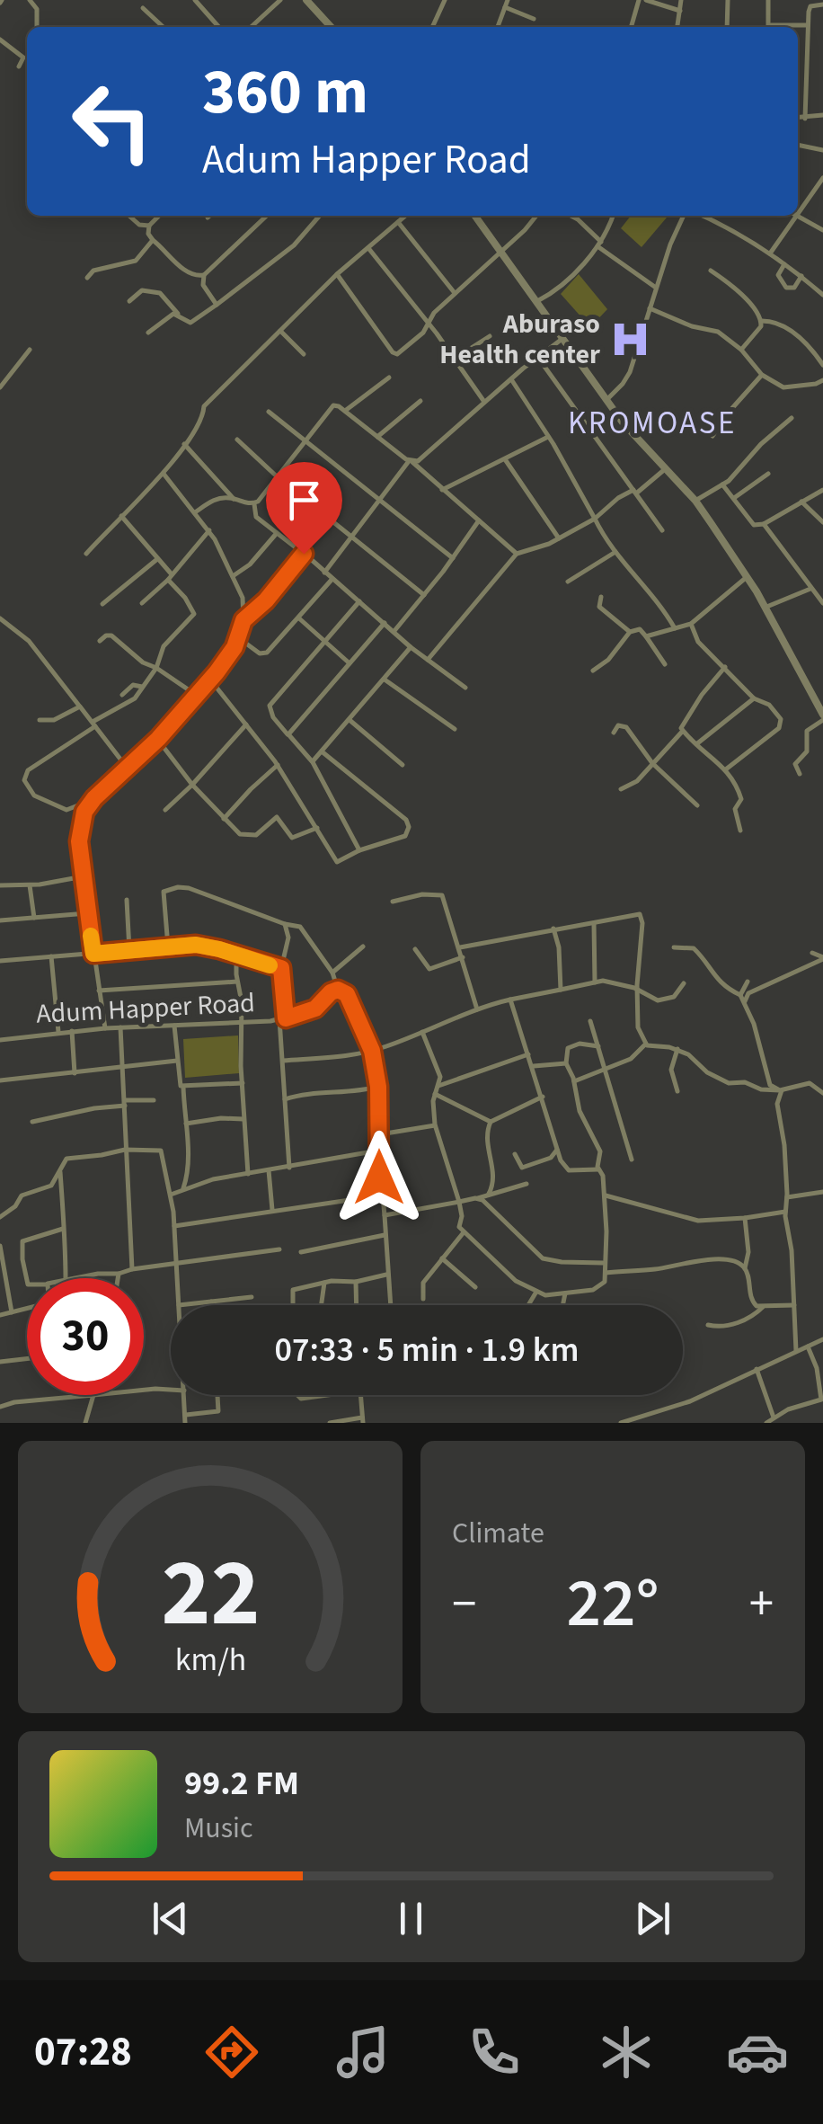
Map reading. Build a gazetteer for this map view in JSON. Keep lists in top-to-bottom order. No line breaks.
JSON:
{"streets":{"street":["Adum Happer Road"]},"districts":["KROMOASE"],"places":{"hospital":["Aburaso Health center"]},"page":{"turn":["360 m","Adum Happer Road"],"limit":"30","trip":"07:33 · 5 min · 1.9 km","tile":"Climate","heat":["−","22°","+"],"song":["99.2 FM","Music"],"tabs":"07:28","gauge":["22","km/h"]}}
